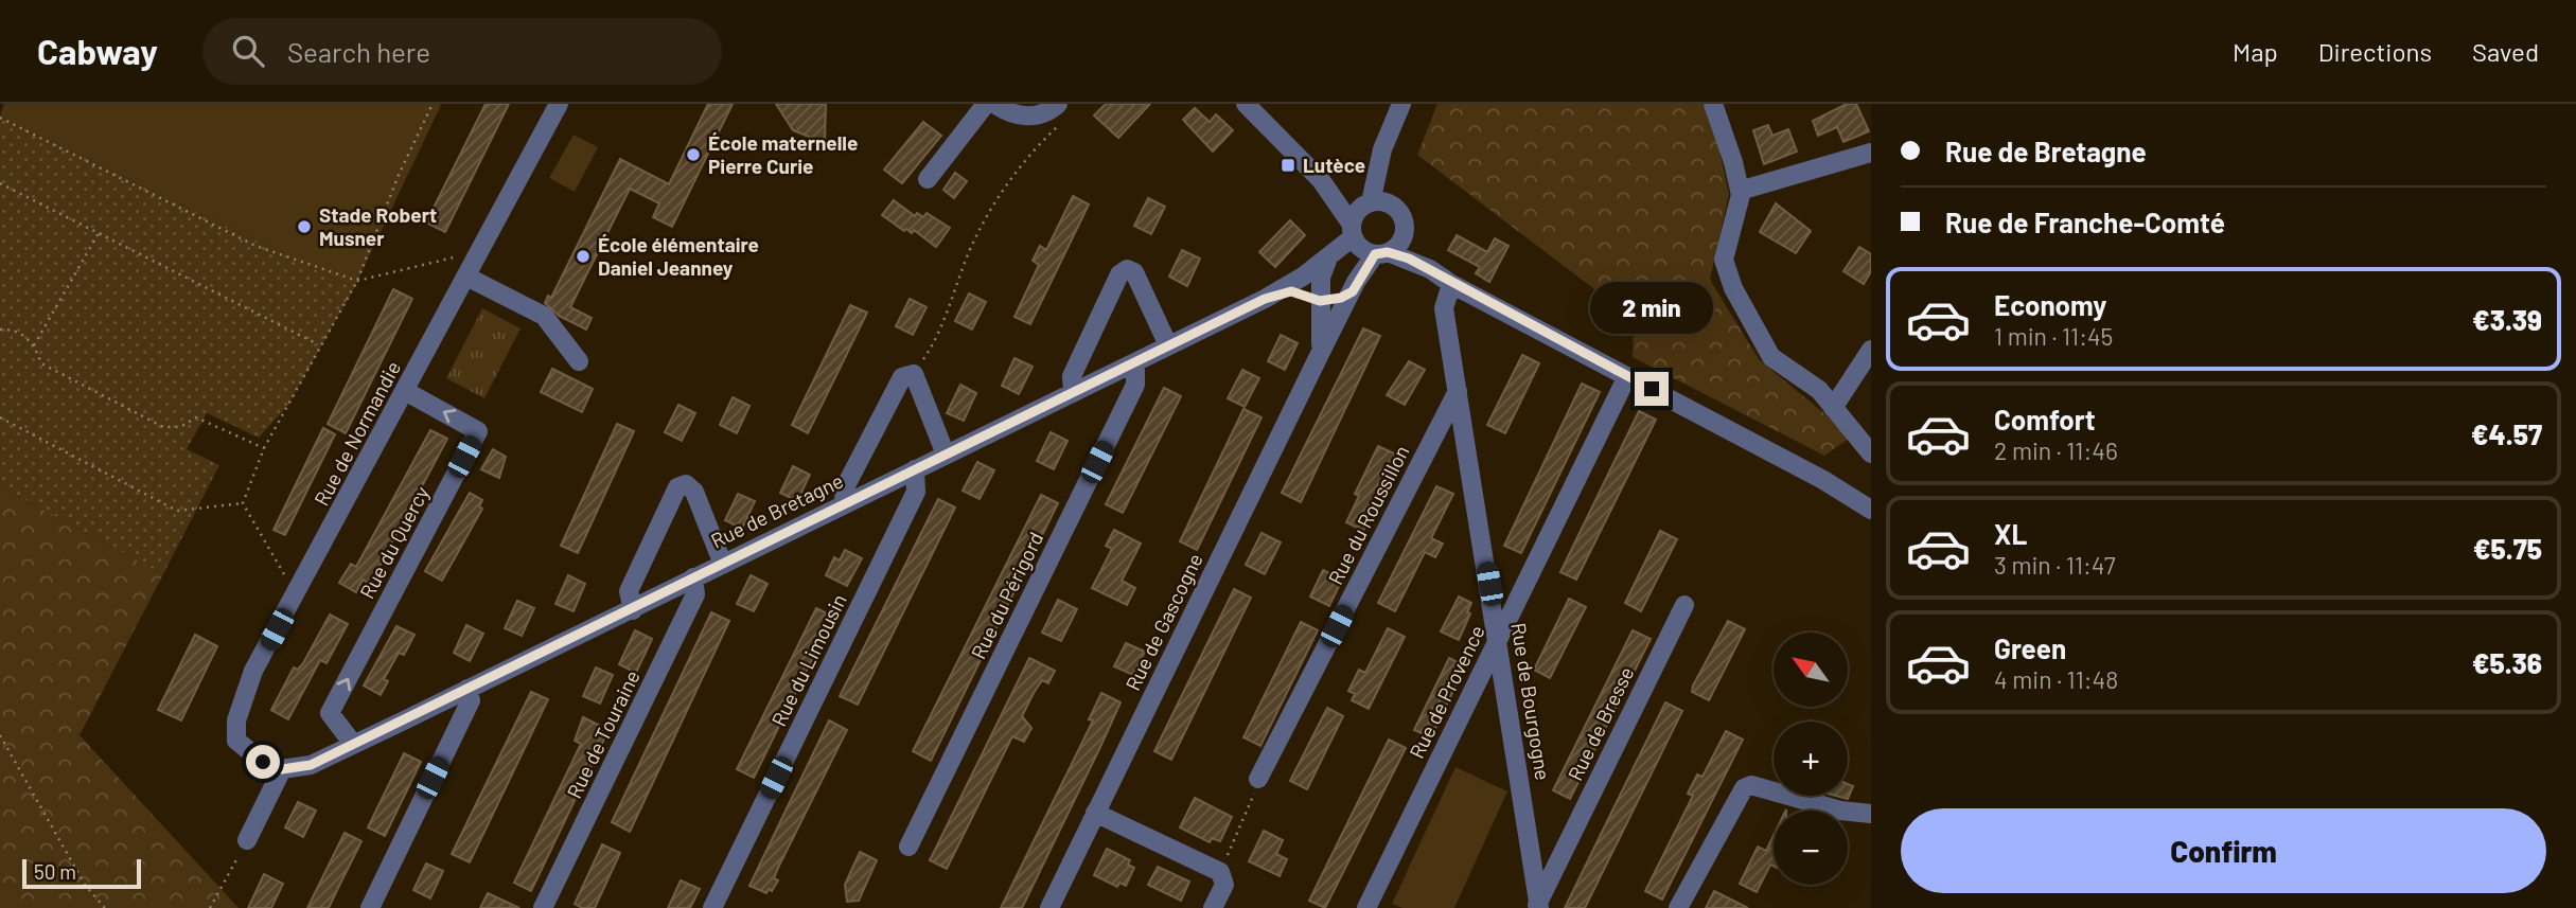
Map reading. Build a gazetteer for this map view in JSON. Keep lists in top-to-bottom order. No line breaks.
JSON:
{"streets":{"street":["Rue de Normandie","Rue de Bretagne","Rue du Roussillon","Rue du Quercy","Rue du Périgord","Rue de Gascogne","Rue du Limousin","Rue de Provence","Rue de Bourgogne","Rue de Bresse","Rue de Touraine"]},"crossings":[["Rue de Normandie","Rue de Bretagne"],["Rue de Normandie","Rue du Quercy"],["Rue de Bretagne","Rue du Quercy"],["Rue de Bretagne","Rue du Périgord"],["Rue de Bretagne","Rue de Gascogne"],["Rue de Bretagne","Rue du Limousin"],["Rue de Bretagne","Rue de Touraine"],["Rue du Roussillon","Rue de Bourgogne"],["Rue de Provence","Rue de Bourgogne"],["Rue de Bourgogne","Rue de Bresse"]],"one_way":["Rue du Quercy"],"places":{"other":["École maternelle Pierre Curie","Stade Robert Musner","École élémentaire Daniel Jeanney"],"transit":["Lutèce"]},"scale_bar":"50 m","north":"top left","page":{"header":"Cabway","search":"Search here","nav":["Map","Directions","Saved"],"banner":["Rue de Bretagne","Rue de Franche-Comté"],"list":[{"name":"Economy","note":"1 min · 11:45","value":"€3.39"},{"name":"Comfort","note":"2 min · 11:46","value":"€4.57"},{"name":"XL","note":"3 min · 11:47","value":"€5.75"},{"name":"Green","note":"4 min · 11:48","value":"€5.36"}],"bubble":"2 min","map_buttons":["+","−"],"buttons":"Confirm","scale":"50 m"}}
